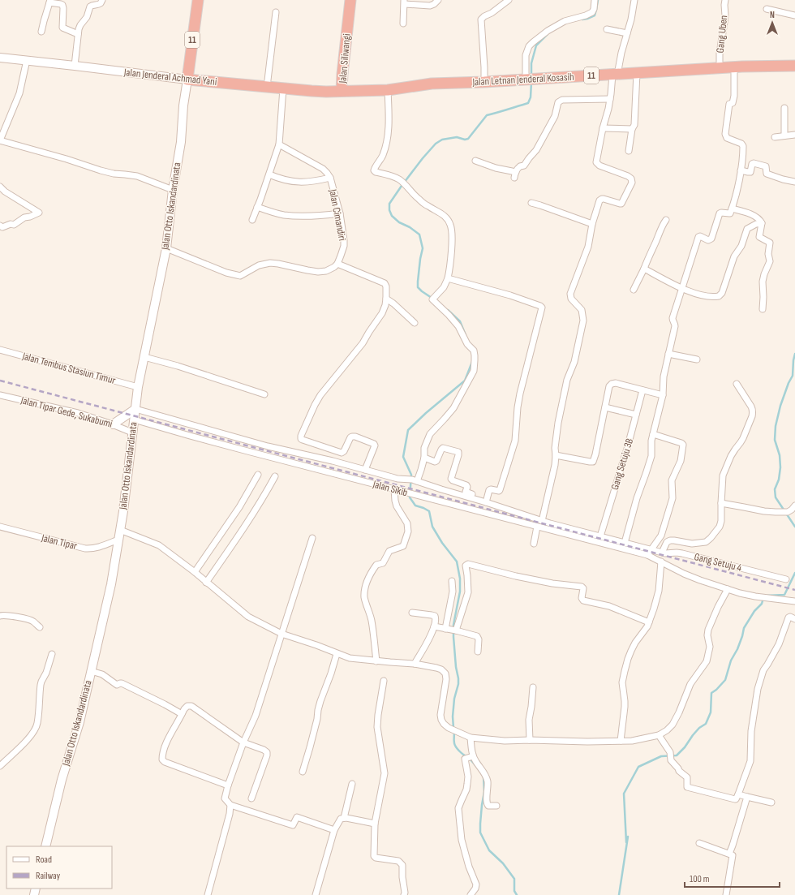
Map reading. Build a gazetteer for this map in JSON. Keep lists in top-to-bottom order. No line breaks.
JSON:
{"streets":{"highway":["11","Jalan Siliwangi","Jalan Jenderal Achmad Yani","Jalan Letnan Jenderal Kosasih"],"main road":["Jalan Otto Iskandardinata"],"street":["Gang Uben","Jalan Cimandiri","Jalan Tembus Stasiun Timur","Jalan Tipar Gede, Sukabumi","Gang Setuju 3B","Jalan Sikib","Jalan Tipar","Gang Setuju 4"]},"crossings":[["Gang Uben","Jalan Letnan Jenderal Kosasih"],["11","Jalan Jenderal Achmad Yani"],["11","Jalan Otto Iskandardinata"],["Jalan Siliwangi","Jalan Jenderal Achmad Yani"],["Jalan Siliwangi","Jalan Letnan Jenderal Kosasih"],["Jalan Jenderal Achmad Yani","Jalan Otto Iskandardinata"],["Jalan Otto Iskandardinata","Jalan Tembus Stasiun Timur"],["Jalan Otto Iskandardinata","Jalan Tipar Gede, Sukabumi"],["Jalan Otto Iskandardinata","Jalan Sikib"],["Jalan Otto Iskandardinata","Jalan Tipar"],["Jalan Sikib","Gang Setuju 4"]],"legend":["Road","Railway"],"scale_bar":"100 m","north":"top"}
